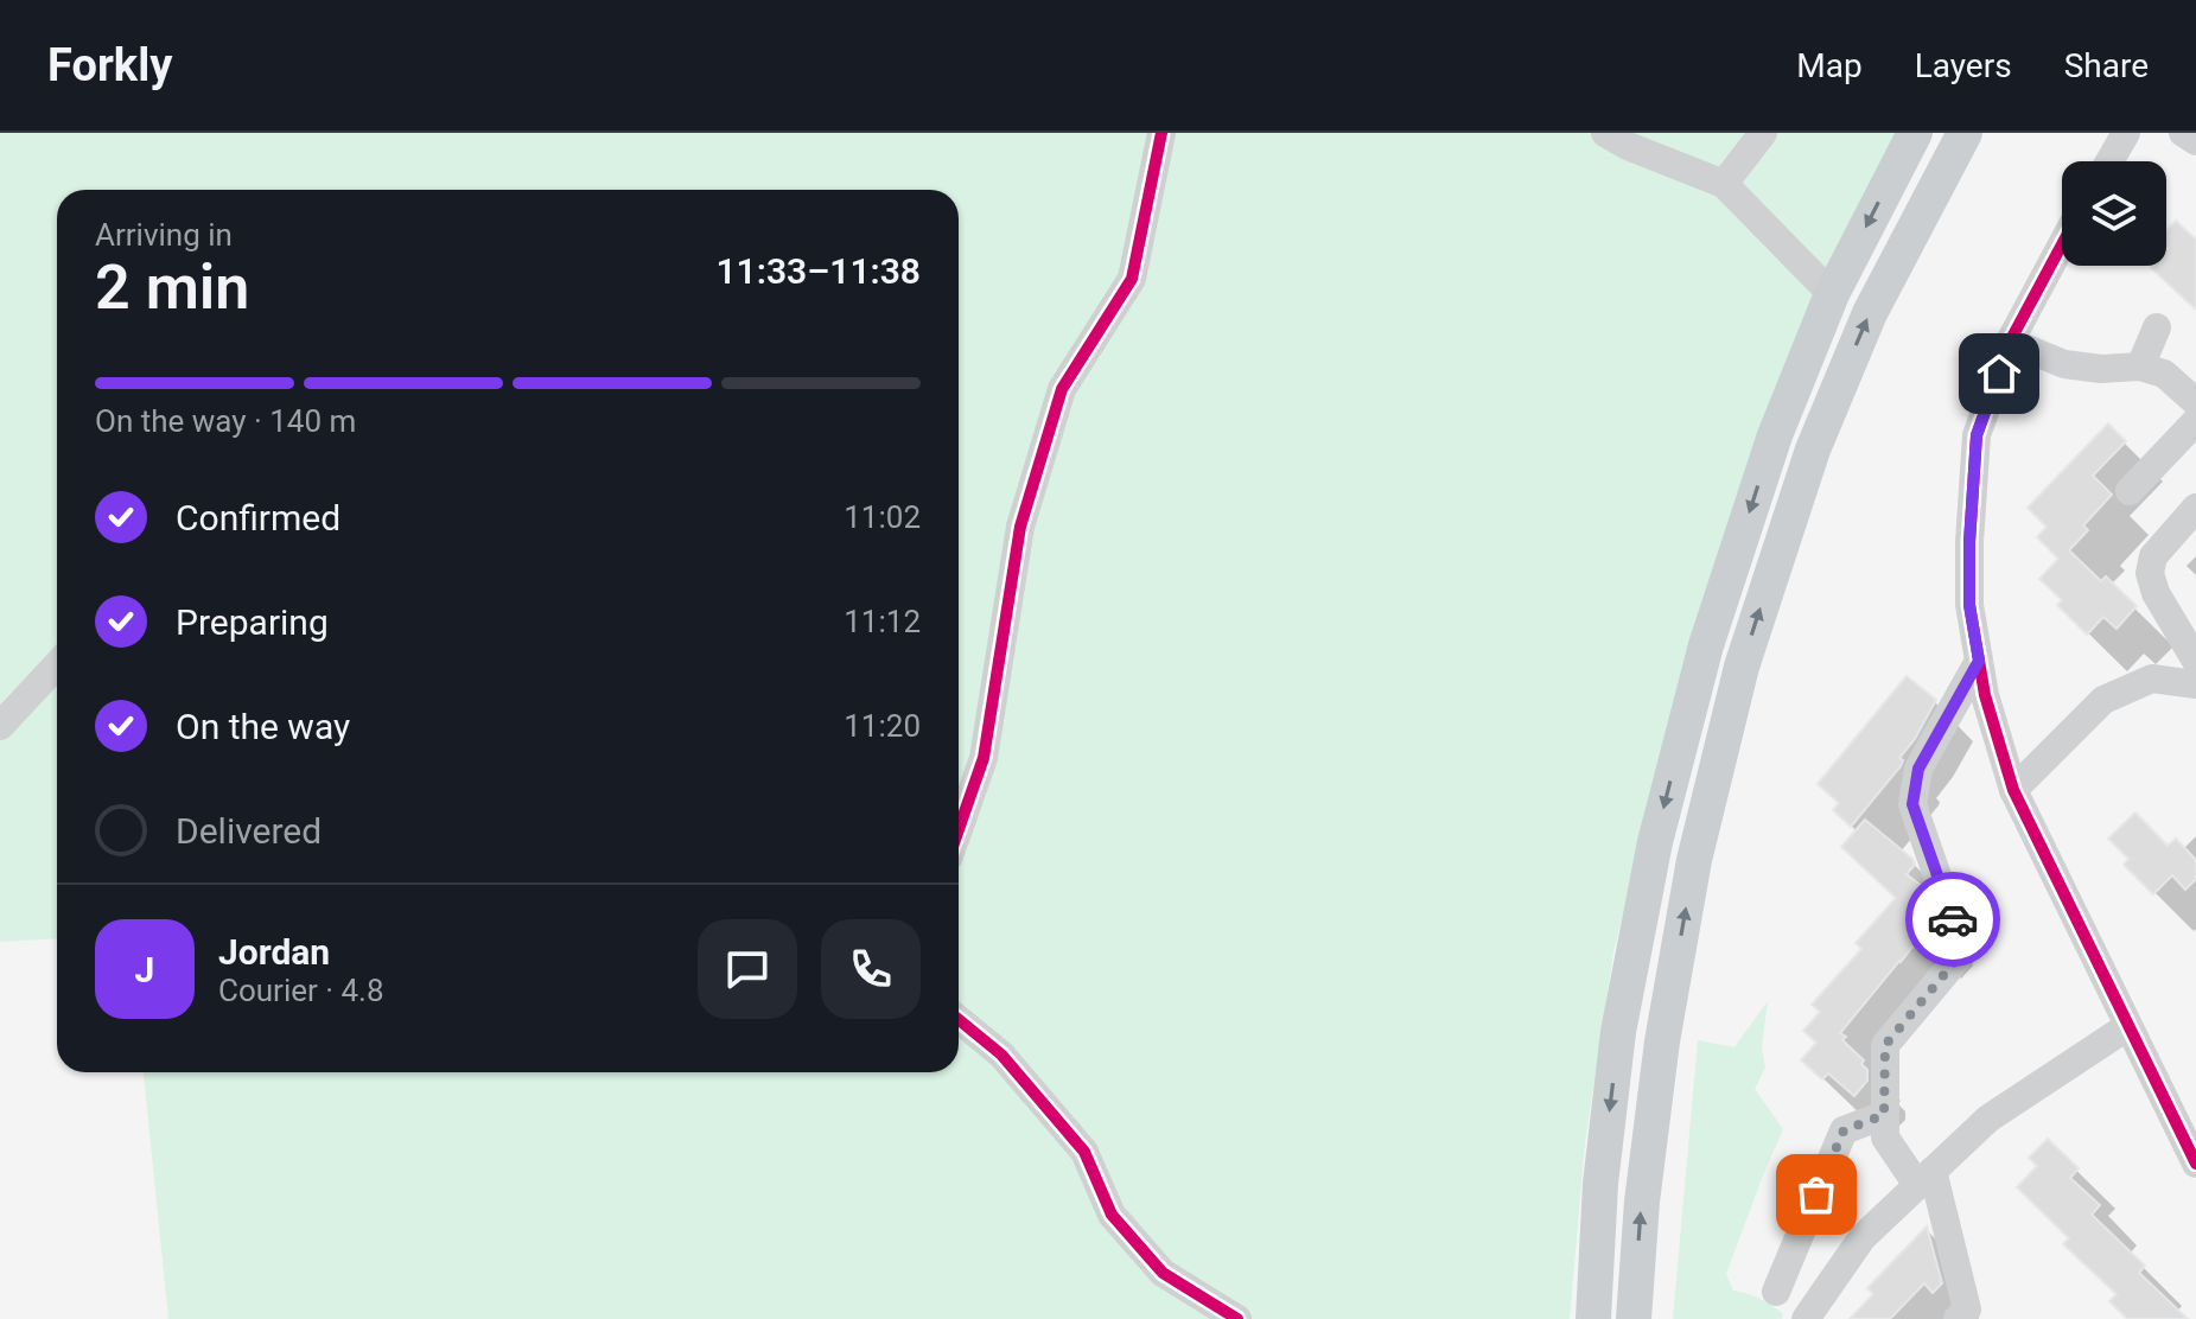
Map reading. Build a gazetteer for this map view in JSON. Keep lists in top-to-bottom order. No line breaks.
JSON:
{"page":{"header":"Forkly","nav":["Map","Layers","Share"],"heading":["2 min","Arriving in","11:33–11:38"],"panel":["Jordan","Courier · 4.8"],"bar":"On the way · 140 m","list":[["Confirmed","11:02"],["Preparing","11:12"],["On the way","11:20"],"Delivered"],"round":"J"}}
